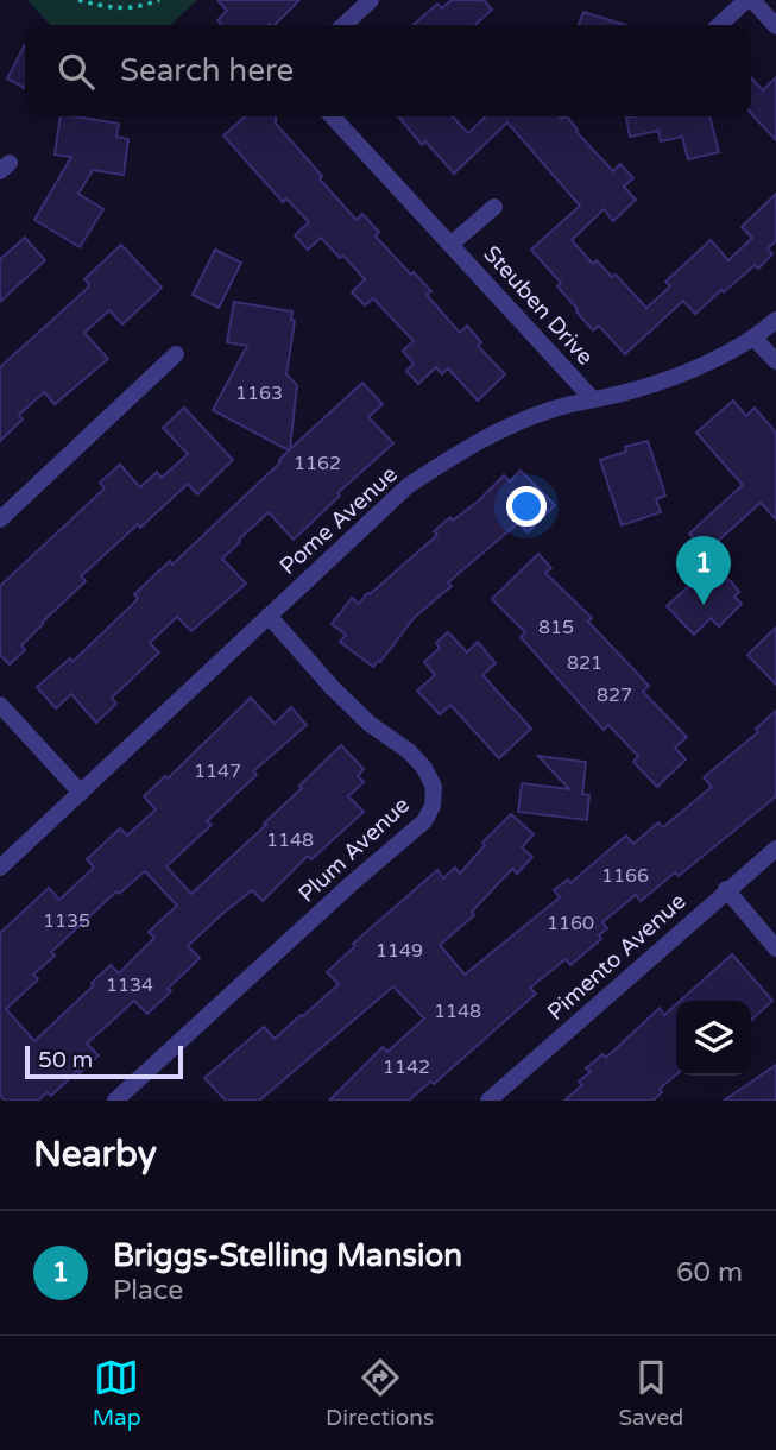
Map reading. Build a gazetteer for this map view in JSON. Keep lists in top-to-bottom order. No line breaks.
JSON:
{"streets":{"street":["Steuben Drive","Pome Avenue","Plum Avenue","Pimento Avenue"]},"crossings":[["Steuben Drive","Pome Avenue"],["Pome Avenue","Plum Avenue"]],"house_numbers":["1163","1162","815","821","827","1147","1148","1166","1135","1160","1149","1134","1148","1142"],"scale_bar":"50 m","page":{"search":"Search here","pins":"1","scale":"50 m","heading":"Nearby","list":[{"mark":"1","name":"Briggs-Stelling Mansion","note":"Place","value":"60 m"}],"nav":["Map","Directions","Saved"]}}
